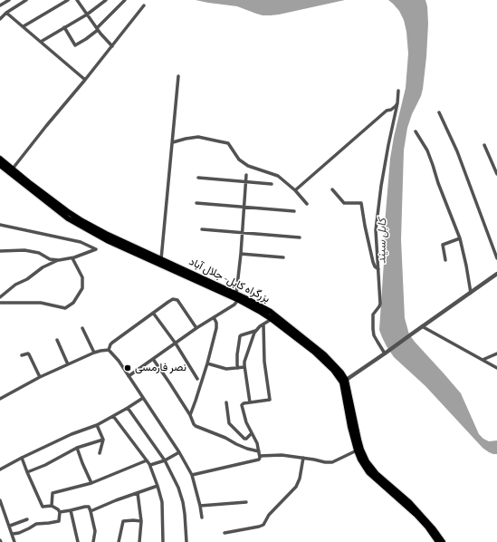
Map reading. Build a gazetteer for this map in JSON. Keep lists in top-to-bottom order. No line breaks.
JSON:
{"streets":{"highway":["بزرگراه کابل- جلال آباد"]},"water":["کابل سيند"],"places":["نصر فارمسی"]}
